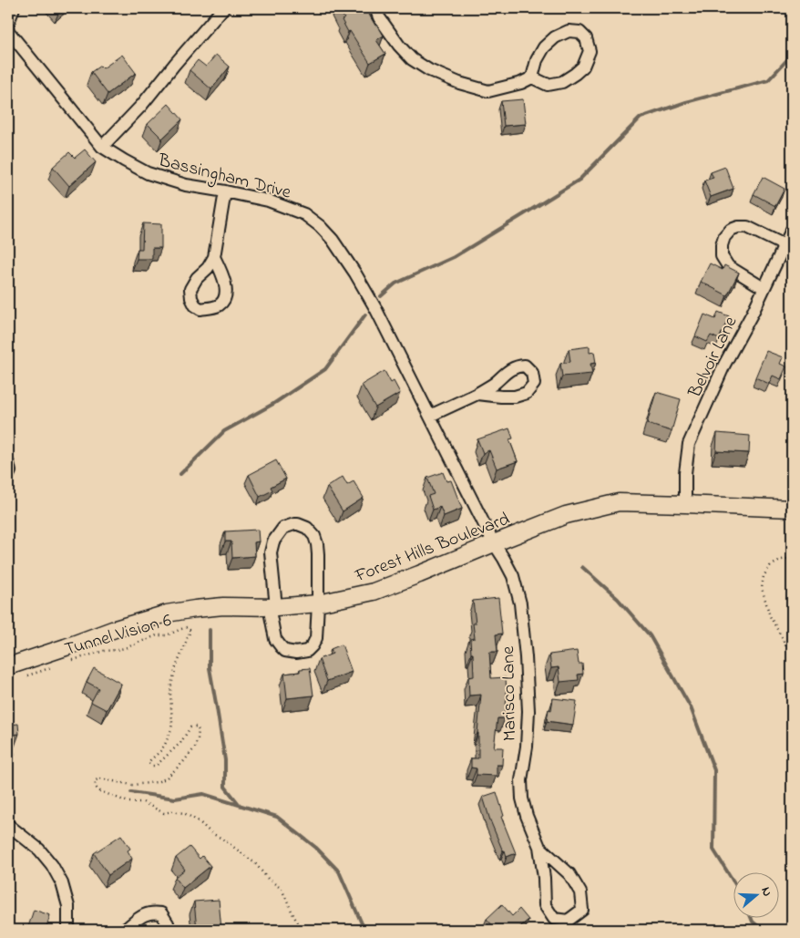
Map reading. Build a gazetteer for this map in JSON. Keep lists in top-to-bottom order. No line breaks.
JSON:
{"streets":{"main road":["Forest Hills Boulevard"],"street":["Bassingham Drive","Belvoir Lane","Marisco Lane"],"path":["Tunnel Vision 6"]},"crossings":[["Bassingham Drive","Forest Hills Boulevard"],["Bassingham Drive","Marisco Lane"],["Belvoir Lane","Forest Hills Boulevard"],["Forest Hills Boulevard","Marisco Lane"]],"north":"right"}
